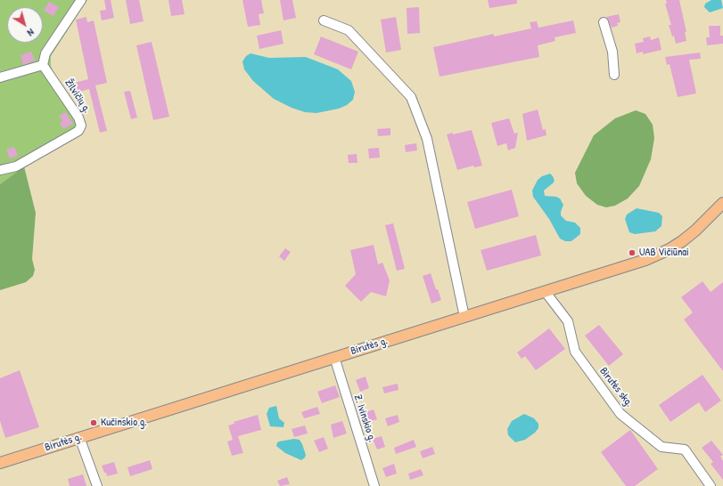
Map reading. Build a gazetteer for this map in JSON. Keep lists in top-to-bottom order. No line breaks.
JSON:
{"streets":{"main road":["Birutės g."],"street":["Žilvičių g.","Birutės skg.","Z. Ivinskio g."]},"crossings":[["Birutės g.","Birutės skg."],["Birutės g.","Z. Ivinskio g."]],"places":["UAB Vičiūnai","Kučinskio g."],"north":"bottom right"}
